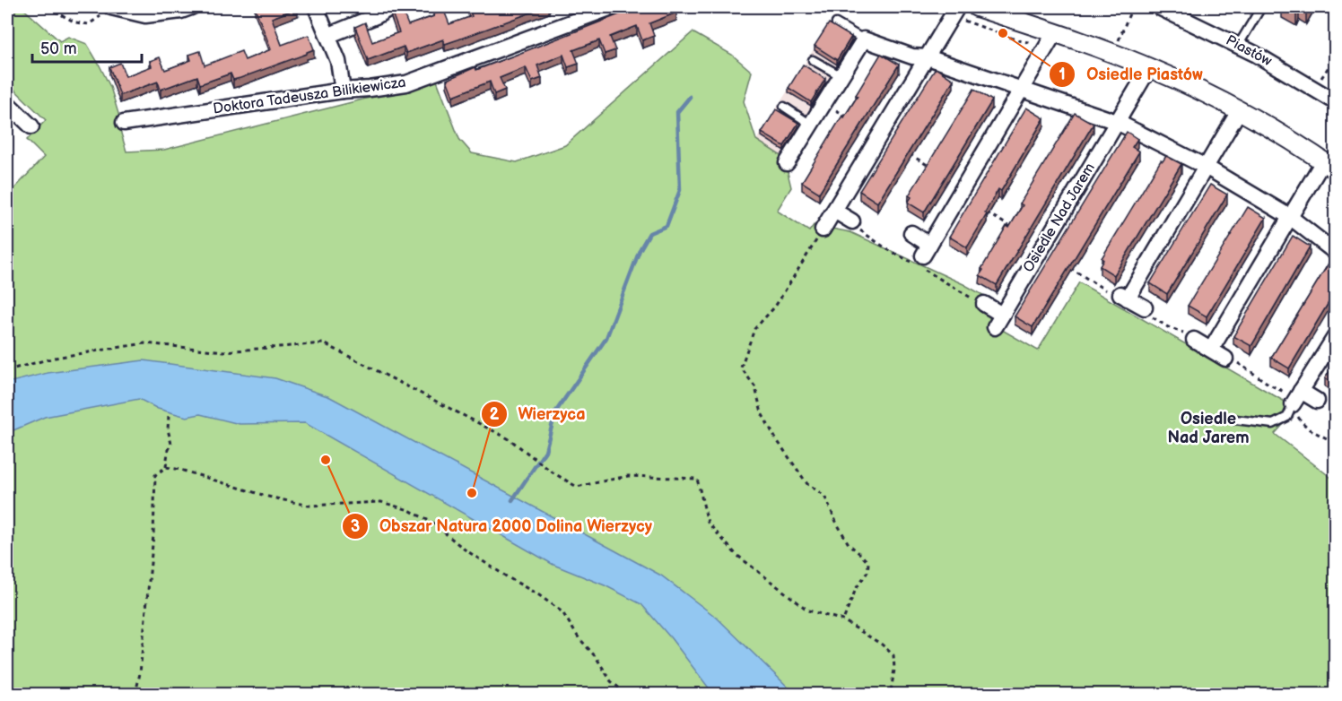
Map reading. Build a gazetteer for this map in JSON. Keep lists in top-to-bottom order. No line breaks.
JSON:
{"streets":{"street":["Piastów","Doktora Tadeusza Bilikiewicza","Osiedle Nad Jarem"]},"districts":["Osiedle Nad Jarem"],"places":["Osiedle Piastów","Obszar Natura 2000 Dolina Wierzycy","Wierzyca"],"scale_bar":"50 m"}
